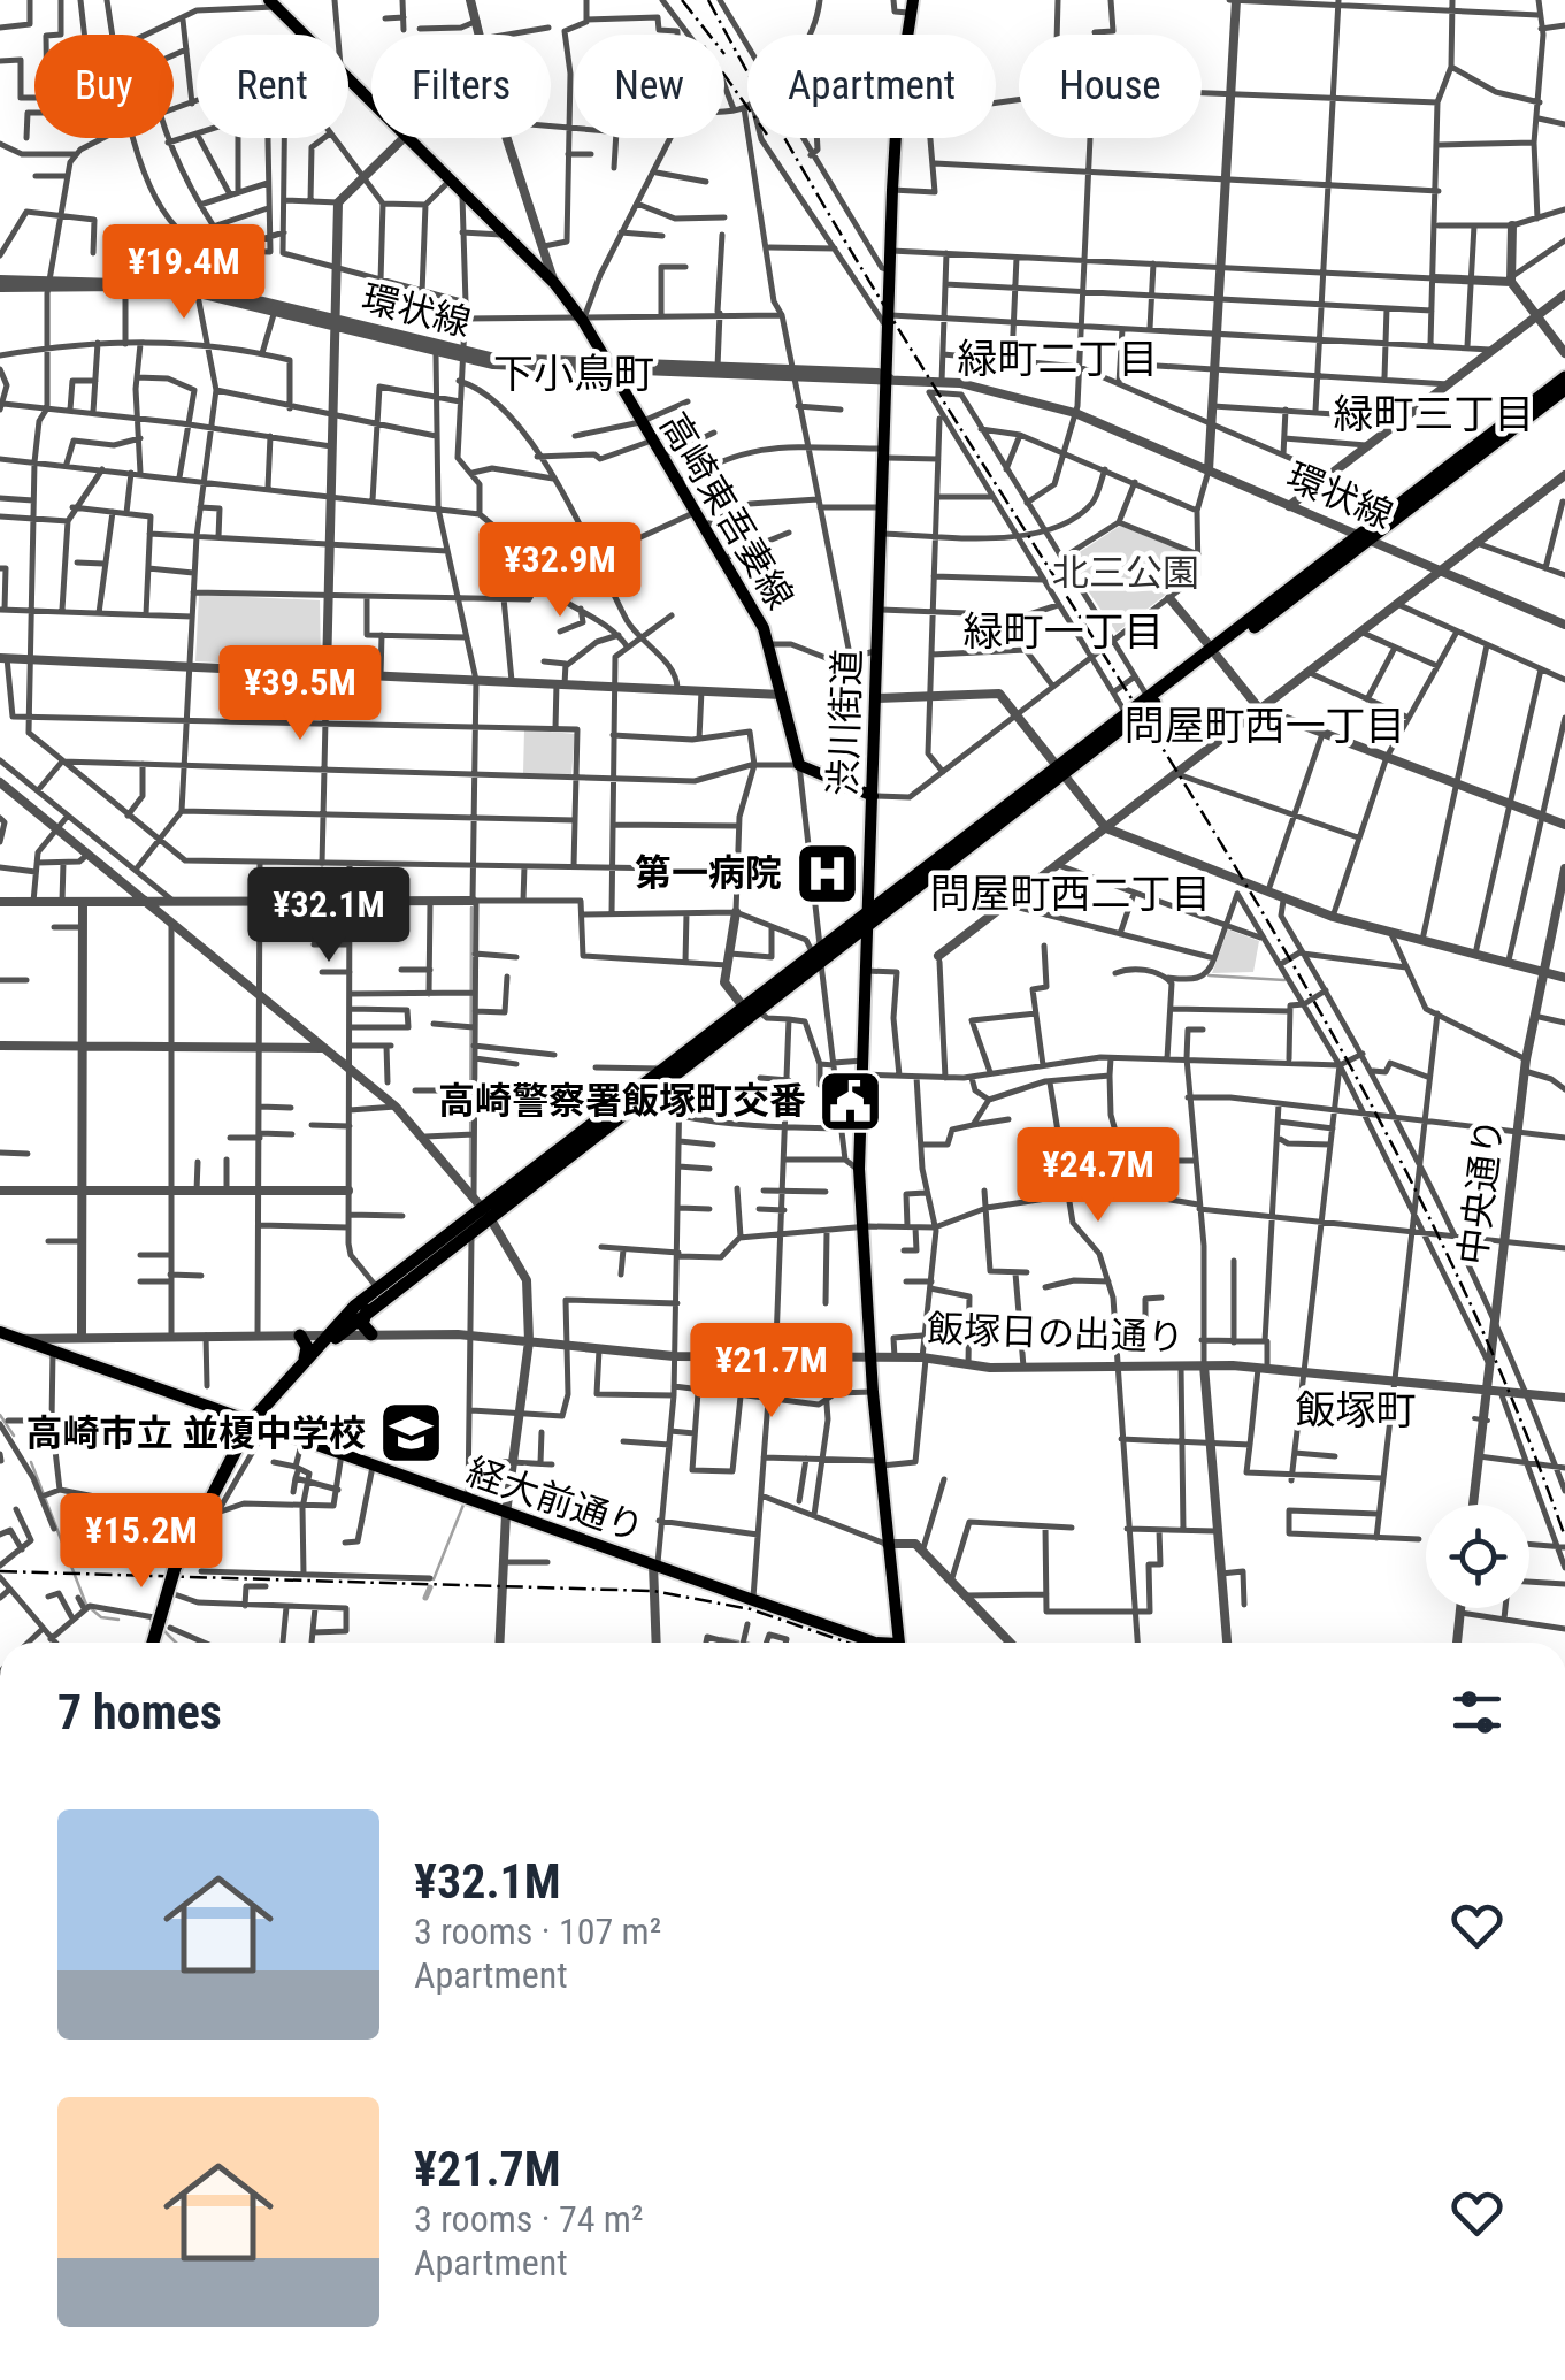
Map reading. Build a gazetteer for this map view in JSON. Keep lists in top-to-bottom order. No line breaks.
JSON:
{"streets":{"main road":["高崎東吾妻線","渋川街道","経大前通り"],"street":["環状線","中央通り","飯塚日の出通り"]},"crossings":[["環状線","高崎東吾妻線"],["環状線","渋川街道"],["渋川街道","飯塚日の出通り"],["中央通り","飯塚日の出通り"],["飯塚日の出通り","経大前通り"]],"districts":["緑町二丁目","下小鳥町","緑町三丁目","緑町一丁目","問屋町西一丁目","問屋町西二丁目","飯塚町"],"parks":["北三公園"],"places":{"hospital":["第一病院"],"public building":["高崎警察署飯塚町交番"],"school or university":["高崎市立 並榎中学校"]},"page":{"chip":["Buy","Rent","Filters","New","Apartment","House"],"price":["¥19.4M","¥32.9M","¥39.5M","¥32.1M","¥24.7M","¥21.7M","¥15.2M"],"heading":"7 homes","list":[{"name":"¥32.1M","note":"3 rooms · 107 m² · Apartment"},{"name":"¥21.7M","note":"3 rooms · 74 m² · Apartment"}]}}
